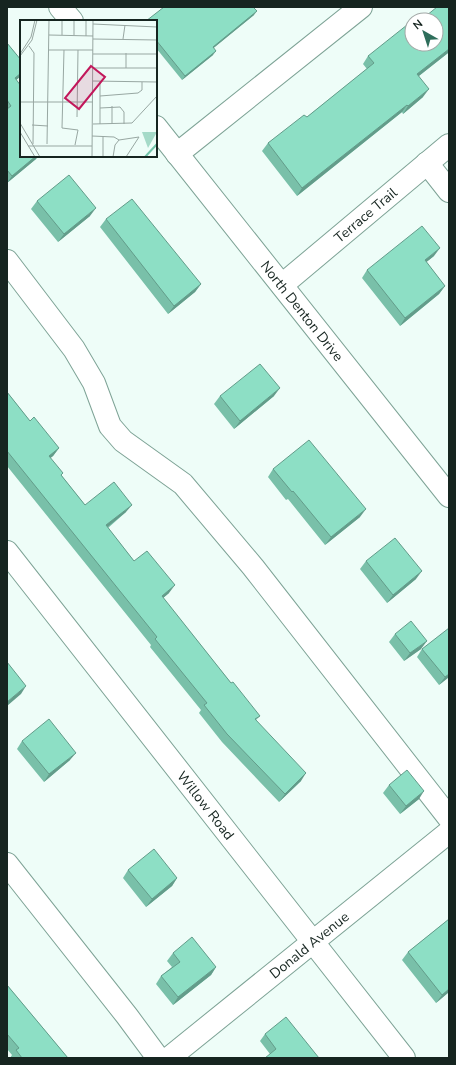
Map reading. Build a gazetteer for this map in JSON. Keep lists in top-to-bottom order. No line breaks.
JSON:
{"streets":{"street":["Terrace Trail","North Denton Drive","Willow Road","Donald Avenue"]},"crossings":[["Terrace Trail","North Denton Drive"],["Willow Road","Donald Avenue"]],"north":"top left"}
